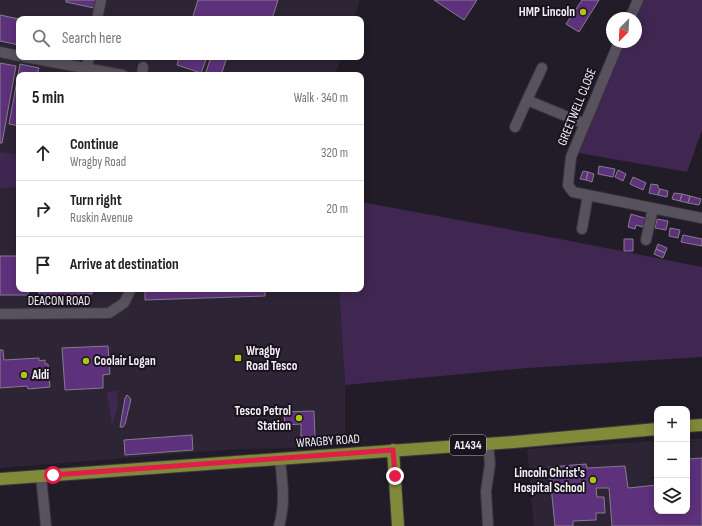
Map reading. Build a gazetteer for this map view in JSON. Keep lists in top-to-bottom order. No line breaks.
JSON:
{"streets":{"main road":["WRAGBY ROAD","A1434"],"street":["GREETWELL CLOSE","DEACON ROAD"]},"places":{"other":["HMP Lincoln","Coolair Logan","Aldi","Tesco Petrol Station","Lincoln Christ's Hospital School"],"transit":["Wragby Road Tesco"]},"north":"bottom left","page":{"search":"Search here","heading":["5 min","Walk · 340 m"],"list":[["Continue","Wragby Road","320 m"],["Turn right","Ruskin Avenue","20 m"],"Arrive at destination"],"map_buttons":["+","−"]}}
